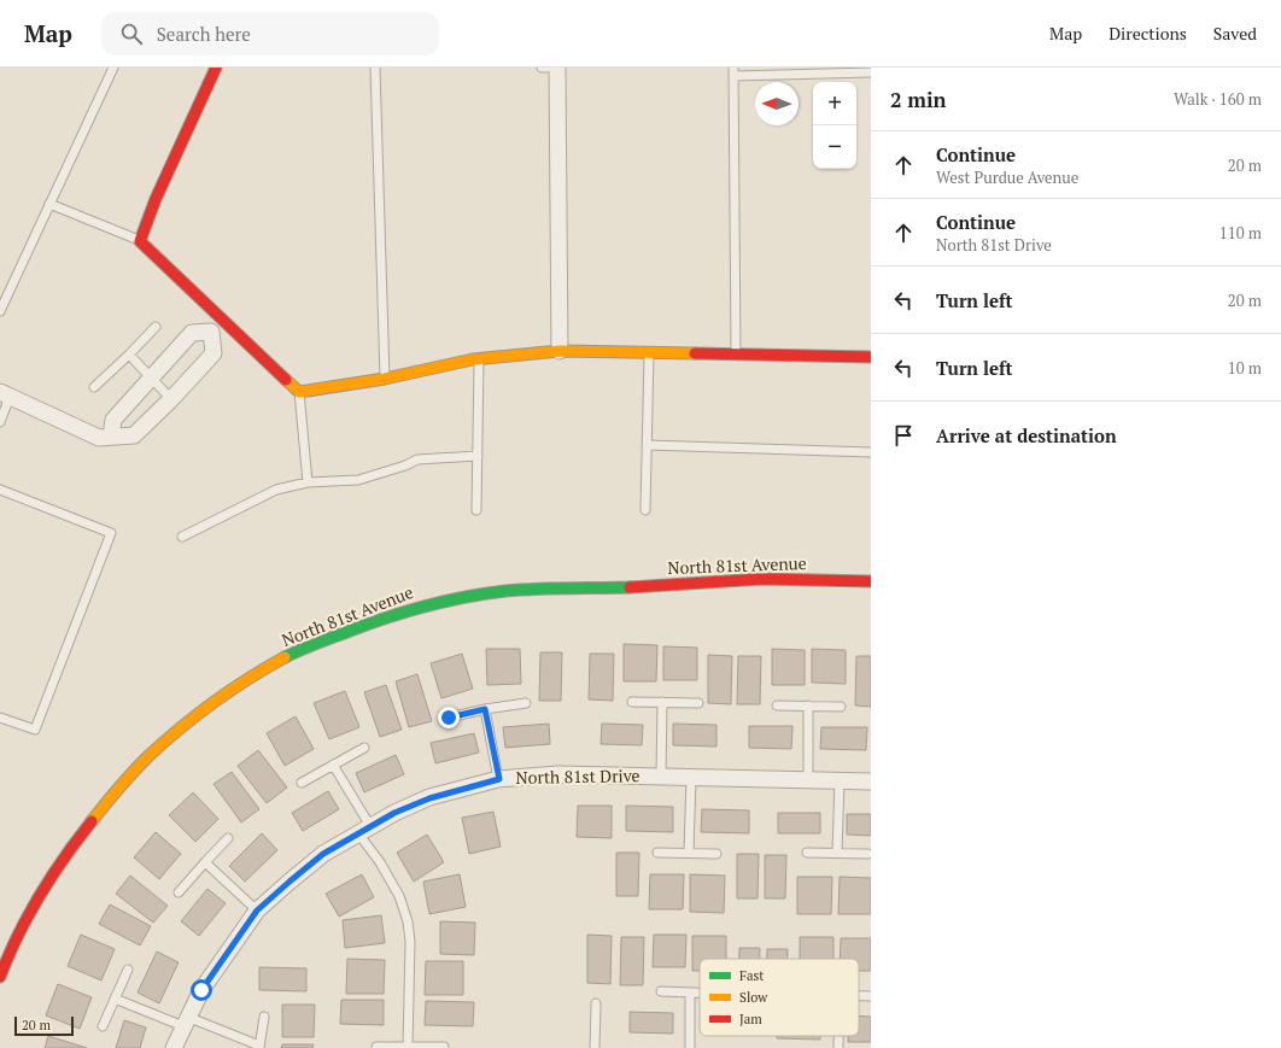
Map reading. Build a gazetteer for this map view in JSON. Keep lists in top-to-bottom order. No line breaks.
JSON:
{"streets":{"street":["North 81st Avenue","North 81st Drive"]},"legend":["Fast","Slow","Jam"],"scale_bar":"20 m","north":"left","page":{"header":"Map","search":"Search here","nav":["Map","Directions","Saved"],"heading":["2 min","Walk · 160 m"],"map_buttons":["+","−"],"list":[["Continue","West Purdue Avenue","20 m"],["Continue","North 81st Drive","110 m"],["Turn left","20 m"],["Turn left","10 m"],"Arrive at destination"],"scale":"20 m"}}
